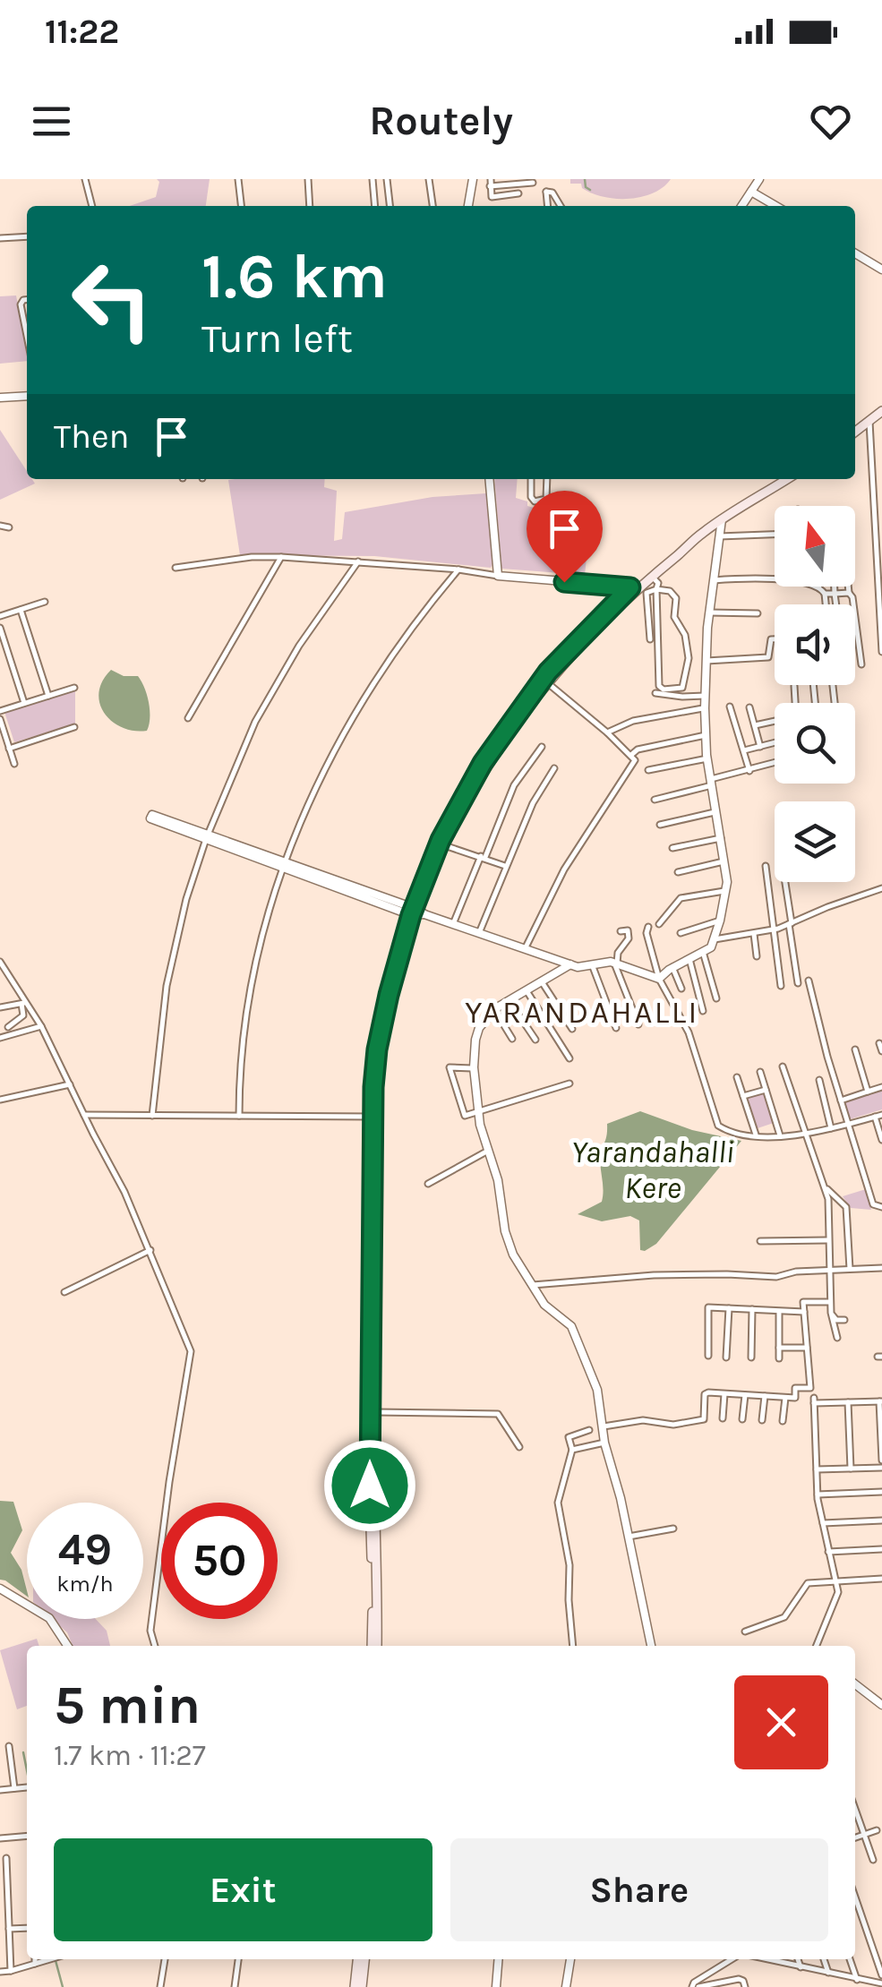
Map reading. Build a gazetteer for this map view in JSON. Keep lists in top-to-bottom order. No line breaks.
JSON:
{"districts":["YARANDAHALLI"],"water":["Yarandahalli Kere"],"north":"top","page":{"status":"11:22","header":"Routely","turn":["1.6 km","Turn left"],"then":"Then","speed":"49 km/h","limit":"50","heading":["5 min","1.7 km · 11:27"],"buttons":["Exit","Share"]}}
